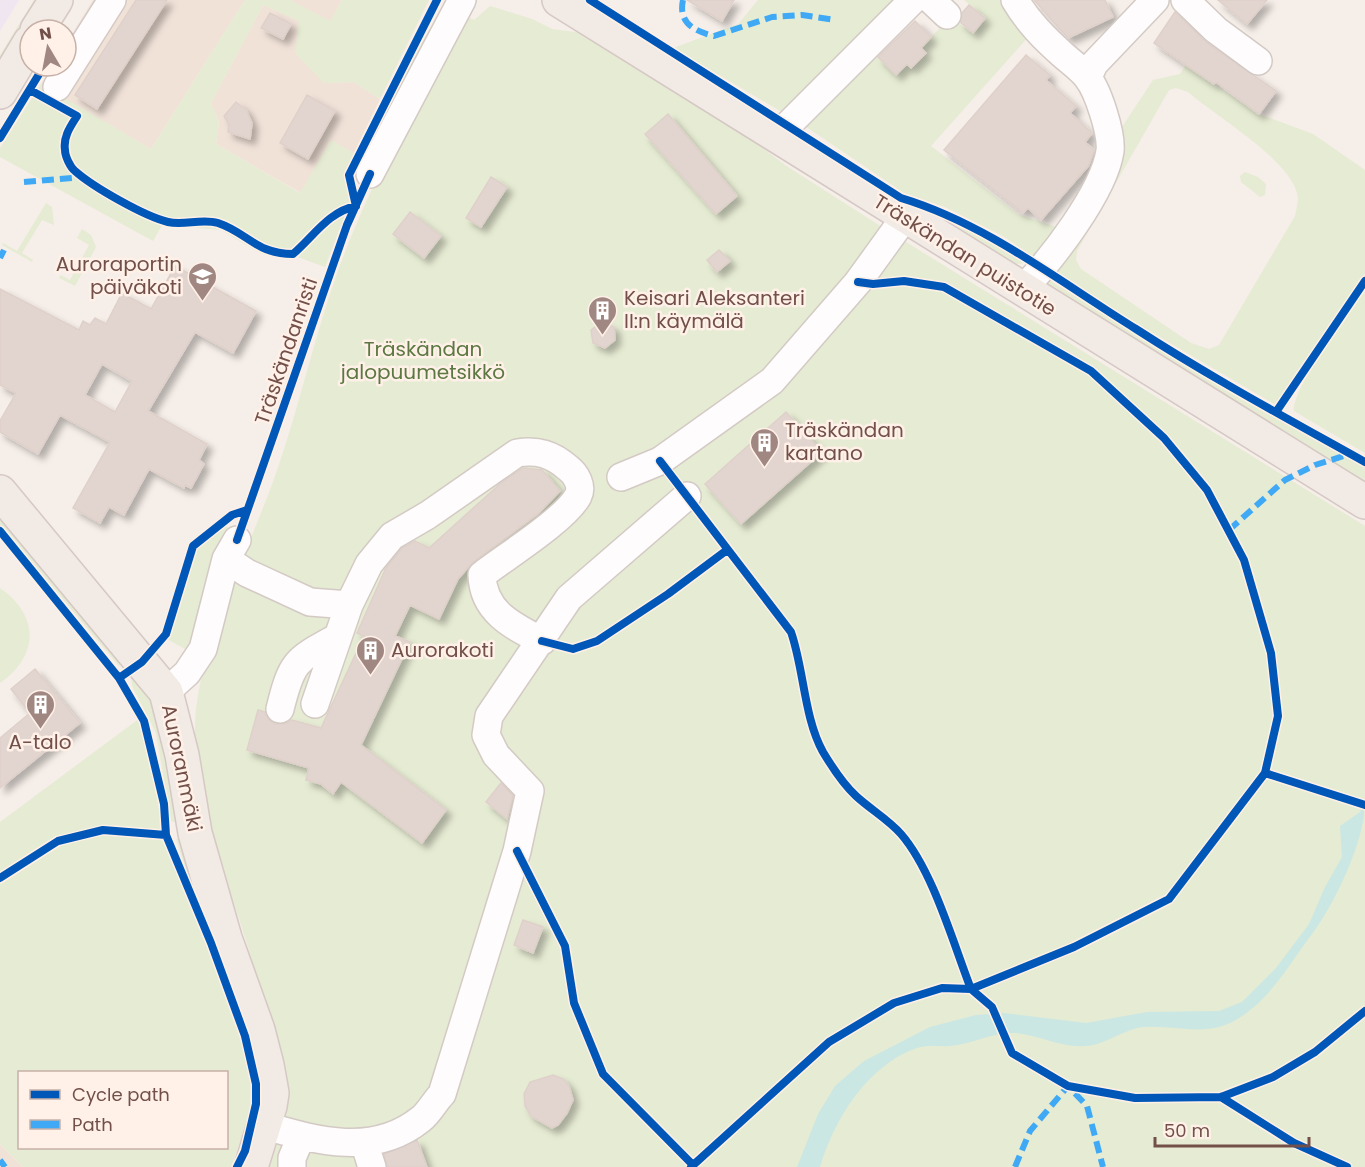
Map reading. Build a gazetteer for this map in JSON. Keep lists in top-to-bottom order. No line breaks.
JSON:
{"streets":{"main road":["Träskändan puistotie","Auroranmäki"],"cycle path":["Träskändanristi"]},"parks":["Träskändan jalopuumetsikkö"],"places":{"school or university":["Auroraportin päiväkoti"],"building":["Keisari Aleksanteri II:n käymälä","Träskändan kartano","Aurorakoti","A-talo"]},"legend":["Cycle path","Path"],"scale_bar":"50 m","north":"top"}
